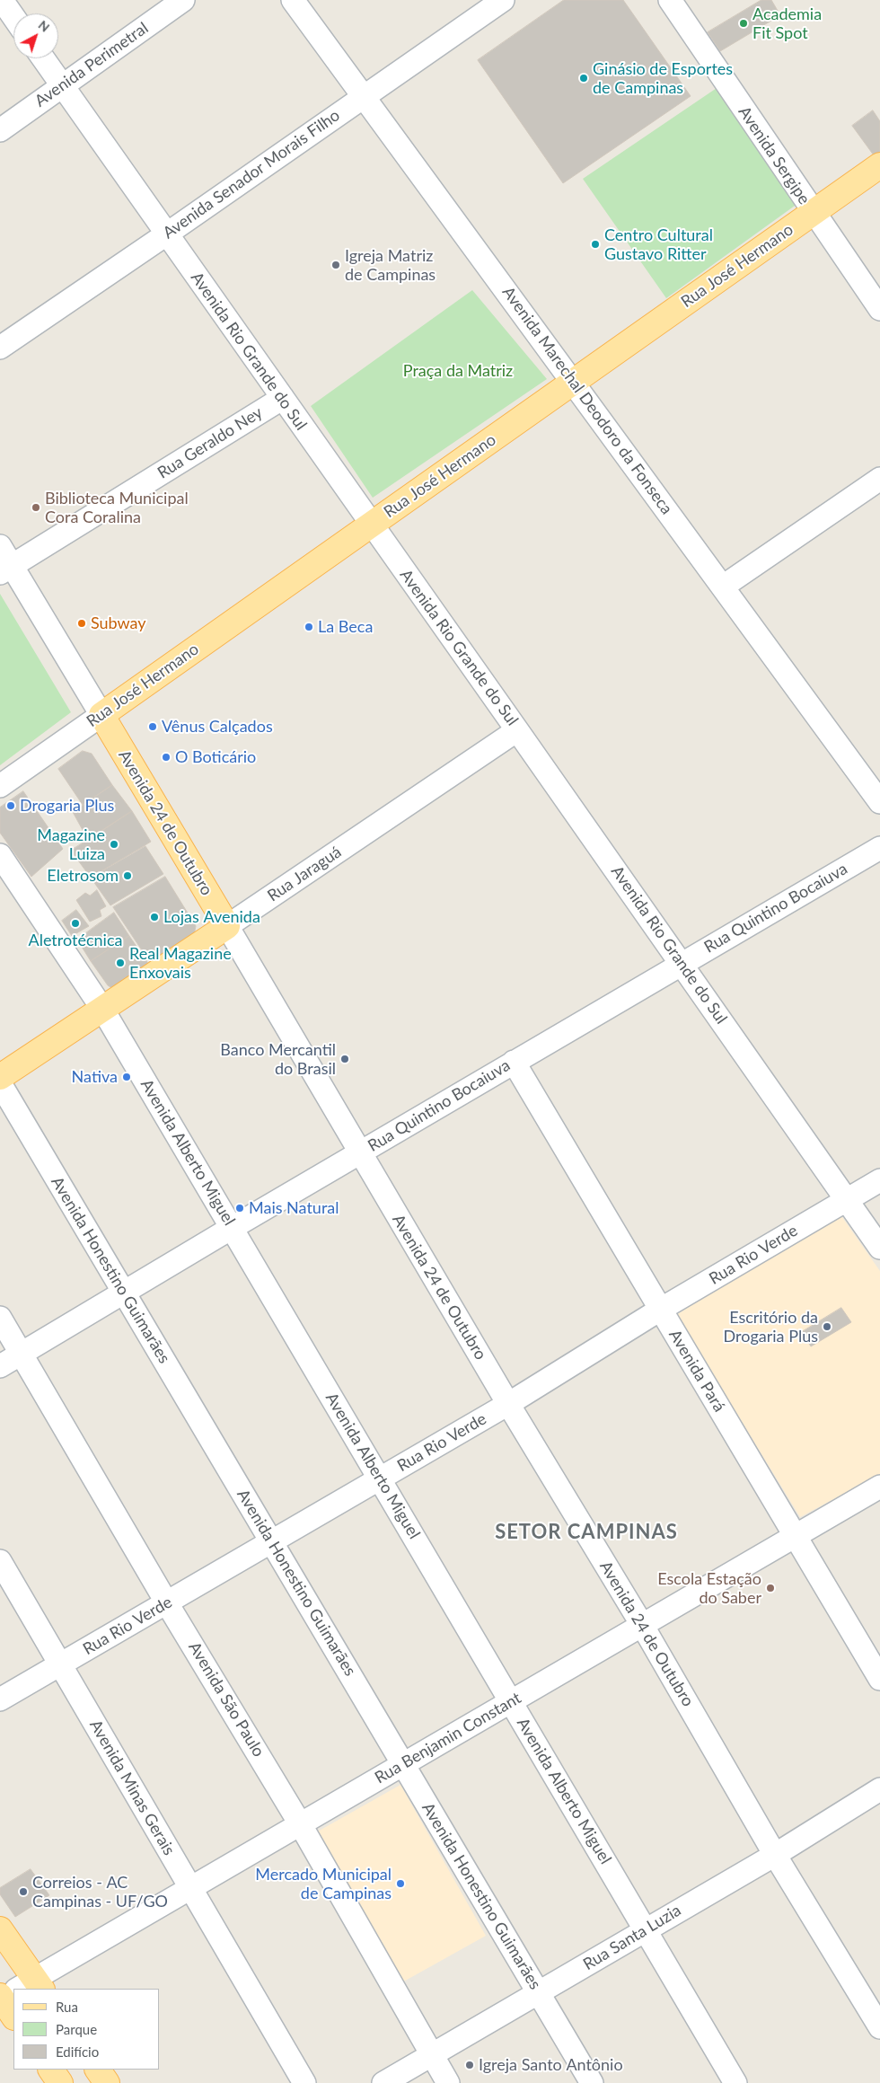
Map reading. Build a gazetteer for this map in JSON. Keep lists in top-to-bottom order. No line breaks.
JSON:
{"streets":{"main road":["Rua José Hermano","Avenida 24 de Outubro","Rua Jaraguá"],"street":["Avenida Perimetral","Avenida Sergipe","Avenida Senador Morais Filho","Avenida Rio Grande do Sul","Avenida Marechal Deodoro da Fonseca","Rua Geraldo Ney","Rua Quintino Bocaiuva","Avenida Alberto Miguel","Rua Rio Verde","Avenida Honestino Guimarães","Avenida Pará","Avenida São Paulo","Rua Benjamin Constant","Avenida Minas Gerais","Rua Santa Luzia"]},"crossings":[["Avenida Perimetral","Avenida Rio Grande do Sul"],["Avenida Sergipe","Rua José Hermano"],["Avenida Senador Morais Filho","Avenida Rio Grande do Sul"],["Avenida Senador Morais Filho","Avenida Marechal Deodoro da Fonseca"],["Rua José Hermano","Avenida Rio Grande do Sul"],["Rua José Hermano","Avenida Marechal Deodoro da Fonseca"],["Rua José Hermano","Avenida 24 de Outubro"],["Avenida Rio Grande do Sul","Rua Geraldo Ney"],["Avenida Rio Grande do Sul","Rua Jaraguá"],["Avenida Rio Grande do Sul","Rua Quintino Bocaiuva"],["Avenida Rio Grande do Sul","Rua Rio Verde"],["Rua Geraldo Ney","Avenida 24 de Outubro"],["Avenida 24 de Outubro","Rua Jaraguá"],["Avenida 24 de Outubro","Rua Quintino Bocaiuva"],["Avenida 24 de Outubro","Rua Rio Verde"],["Avenida 24 de Outubro","Rua Benjamin Constant"],["Avenida 24 de Outubro","Rua Santa Luzia"],["Rua Jaraguá","Avenida Alberto Miguel"],["Rua Quintino Bocaiuva","Avenida Alberto Miguel"],["Rua Quintino Bocaiuva","Avenida Honestino Guimarães"],["Rua Quintino Bocaiuva","Avenida Pará"],["Rua Quintino Bocaiuva","Avenida São Paulo"],["Avenida Alberto Miguel","Rua Rio Verde"],["Avenida Alberto Miguel","Rua Benjamin Constant"],["Avenida Alberto Miguel","Rua Santa Luzia"],["Rua Rio Verde","Avenida Honestino Guimarães"],["Rua Rio Verde","Avenida Pará"],["Rua Rio Verde","Avenida São Paulo"],["Rua Rio Verde","Avenida Minas Gerais"],["Avenida Honestino Guimarães","Rua Benjamin Constant"],["Avenida Honestino Guimarães","Rua Santa Luzia"],["Avenida Pará","Rua Benjamin Constant"],["Avenida São Paulo","Rua Benjamin Constant"],["Avenida São Paulo","Rua Santa Luzia"],["Rua Benjamin Constant","Avenida Minas Gerais"]],"districts":["SETOR CAMPINAS"],"parks":["Praça da Matriz"],"places":["Academia Fit Spot","Ginásio de Esportes de Campinas","Centro Cultural Gustavo Ritter","Igreja Matriz de Campinas","Biblioteca Municipal Cora Coralina","Subway","La Beca","Vênus Calçados","O Boticário","Drogaria Plus","Magazine Luiza","Eletrosom","Lojas Avenida","Aletrotécnica","Real Magazine Enxovais","Banco Mercantil do Brasil","Nativa","Mais Natural","Escritório da Drogaria Plus","Escola Estação do Saber","Mercado Municipal de Campinas","Correios - AC Campinas - UF/GO","Igreja Santo Antônio"],"legend":["Rua","Parque","Edifício"],"north":"top right"}
